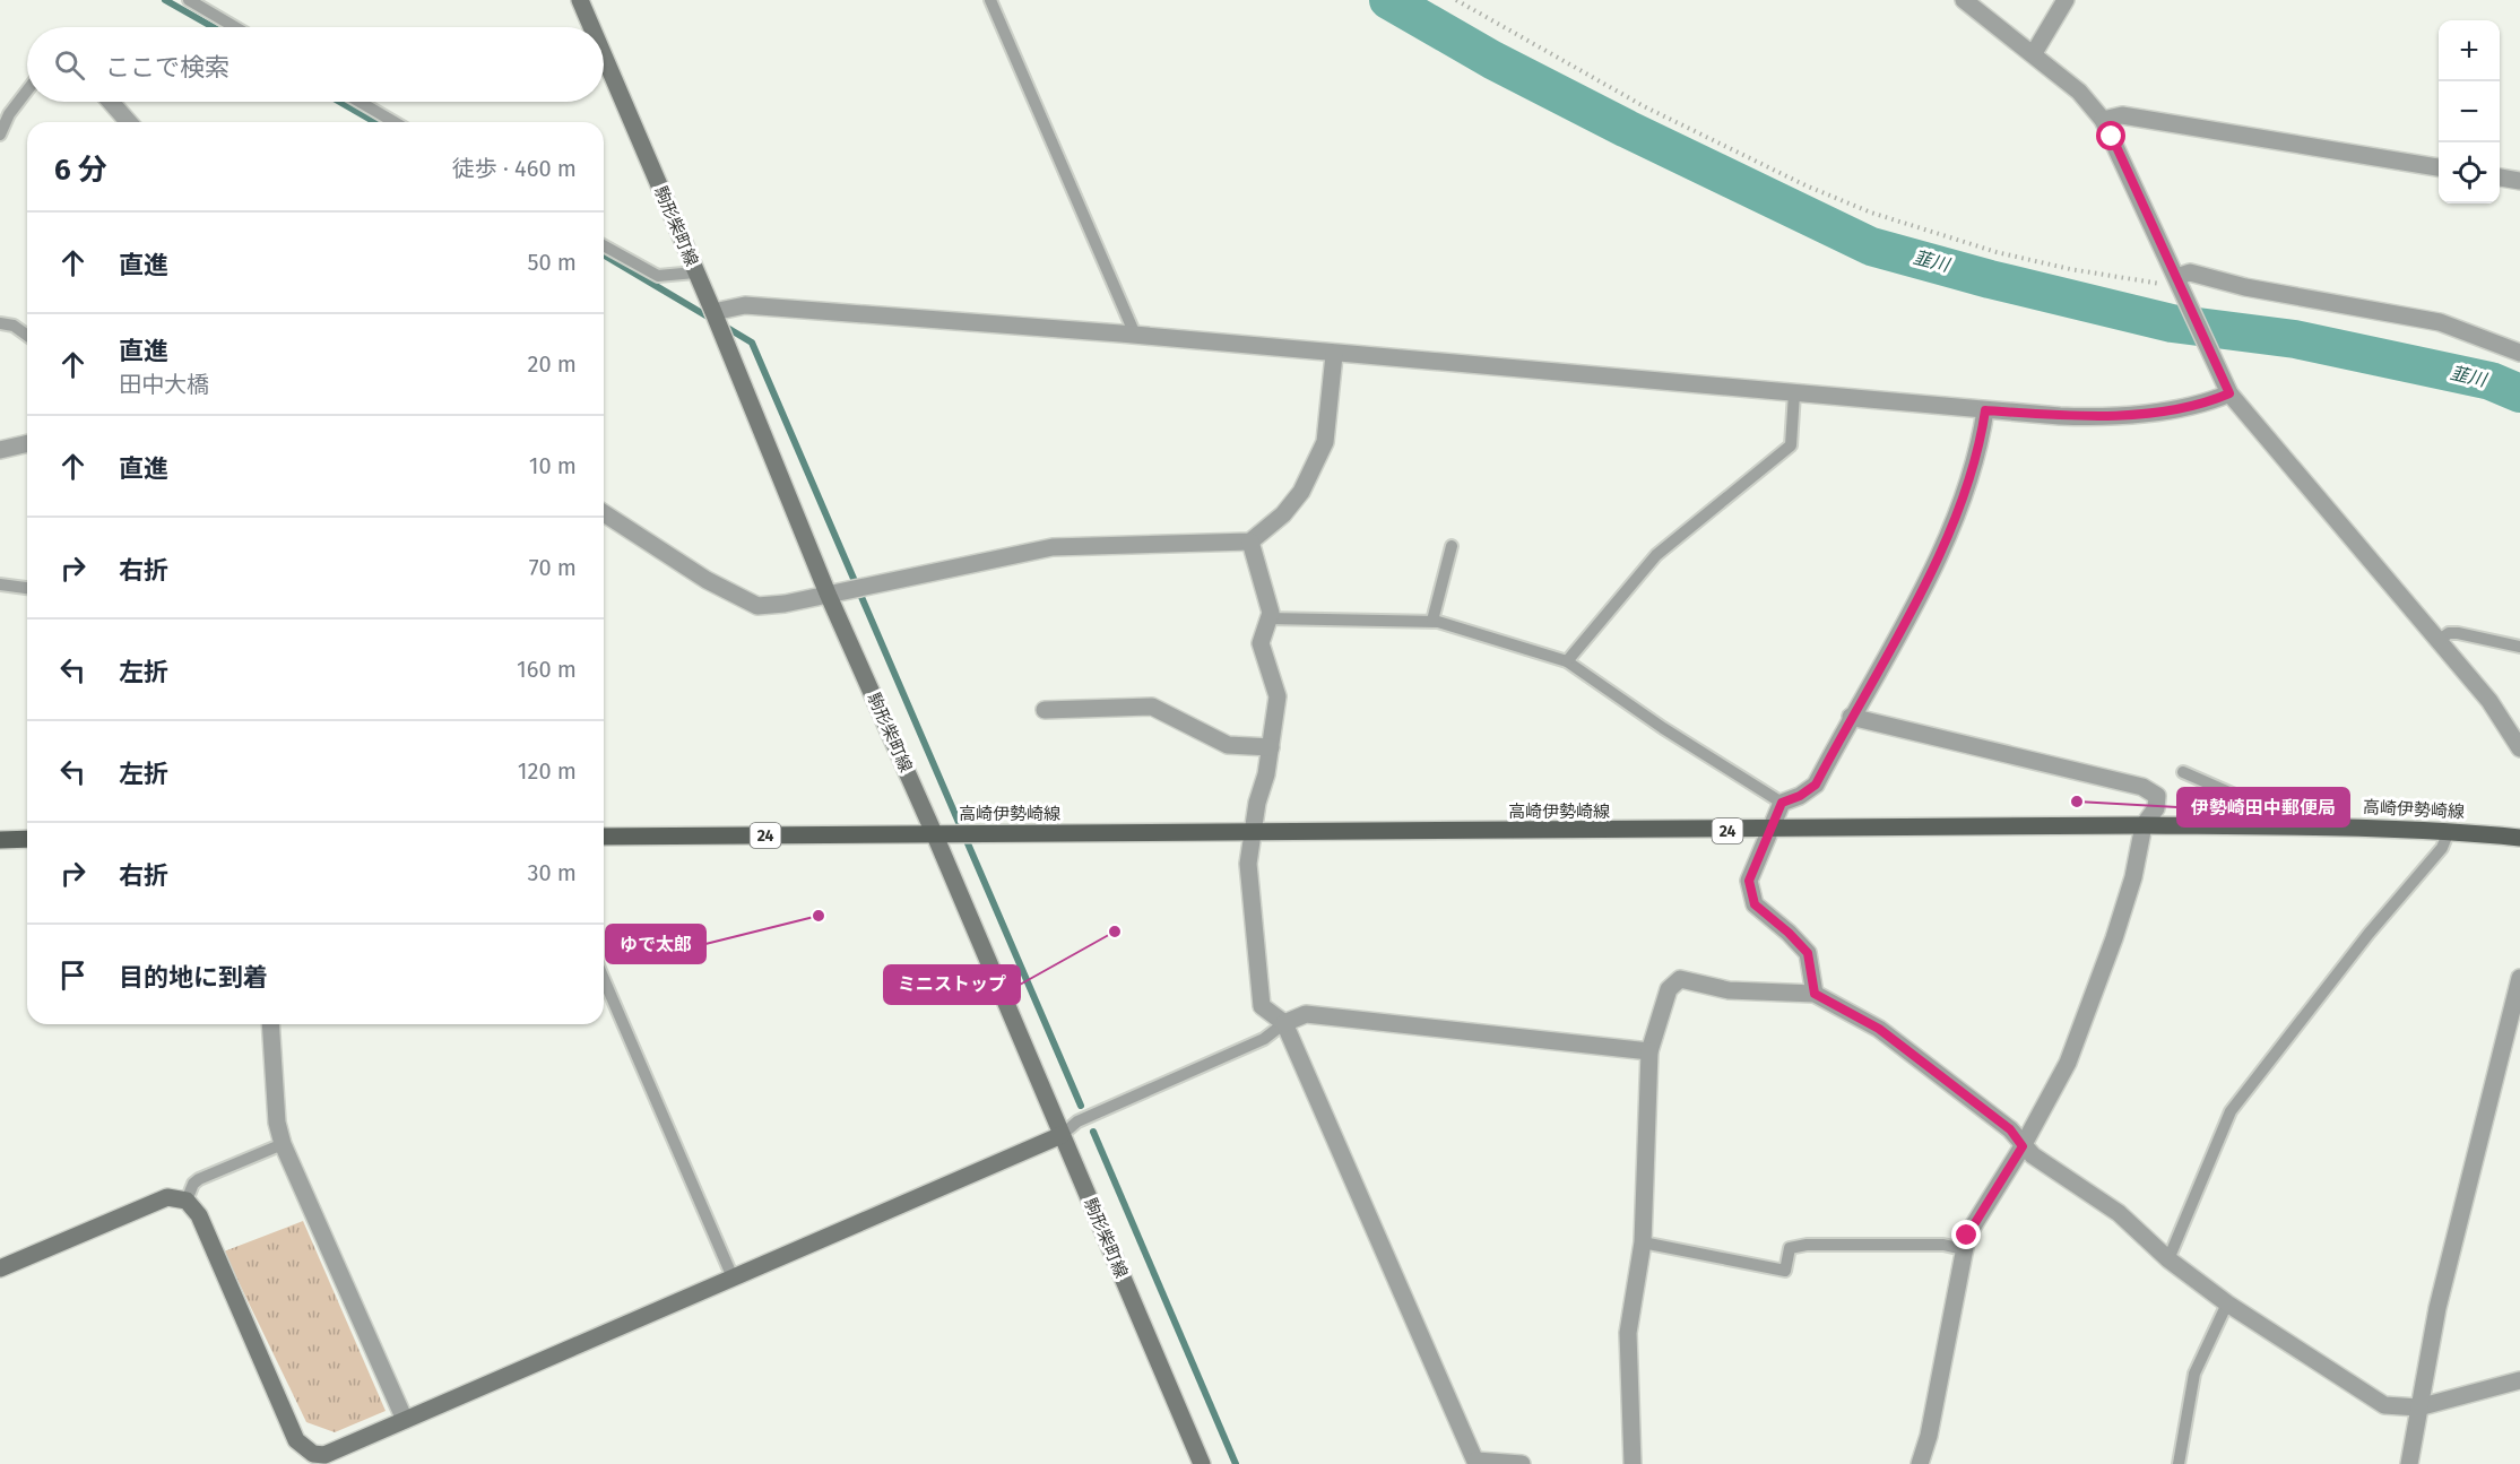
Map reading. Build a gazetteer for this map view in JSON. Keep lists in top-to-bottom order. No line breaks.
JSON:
{"streets":{"main road":["駒形柴町線","高崎伊勢崎線","24"]},"crossings":[["駒形柴町線","高崎伊勢崎線"]],"water":["韮川"],"places":["伊勢崎田中郵便局","ゆで太郎","ミニストップ"],"page":{"map_buttons":["+","−"],"search":"ここで検索","heading":["6 分","徒歩 · 460 m"],"list":[["直進","50 m"],["直進","田中大橋","20 m"],["直進","10 m"],["右折","70 m"],["左折","160 m"],["左折","120 m"],["右折","30 m"],"目的地に到着"]}}
